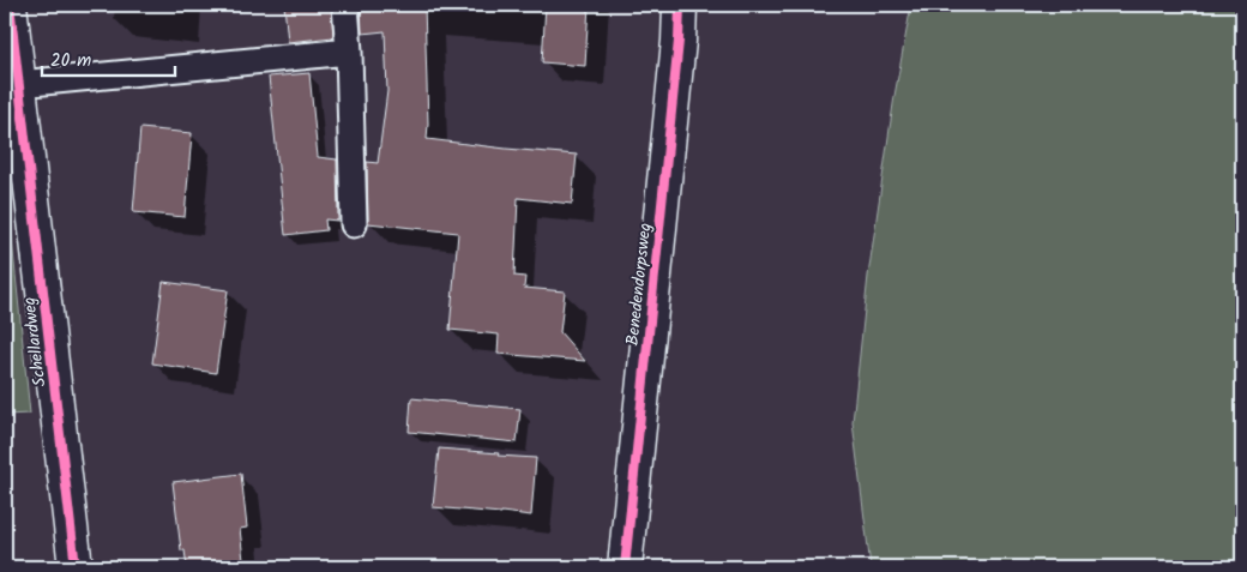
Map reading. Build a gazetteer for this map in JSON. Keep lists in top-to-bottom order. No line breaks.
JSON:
{"streets":{"street":["Benedendorpsweg","Schellardweg"]},"scale_bar":"20 m"}
